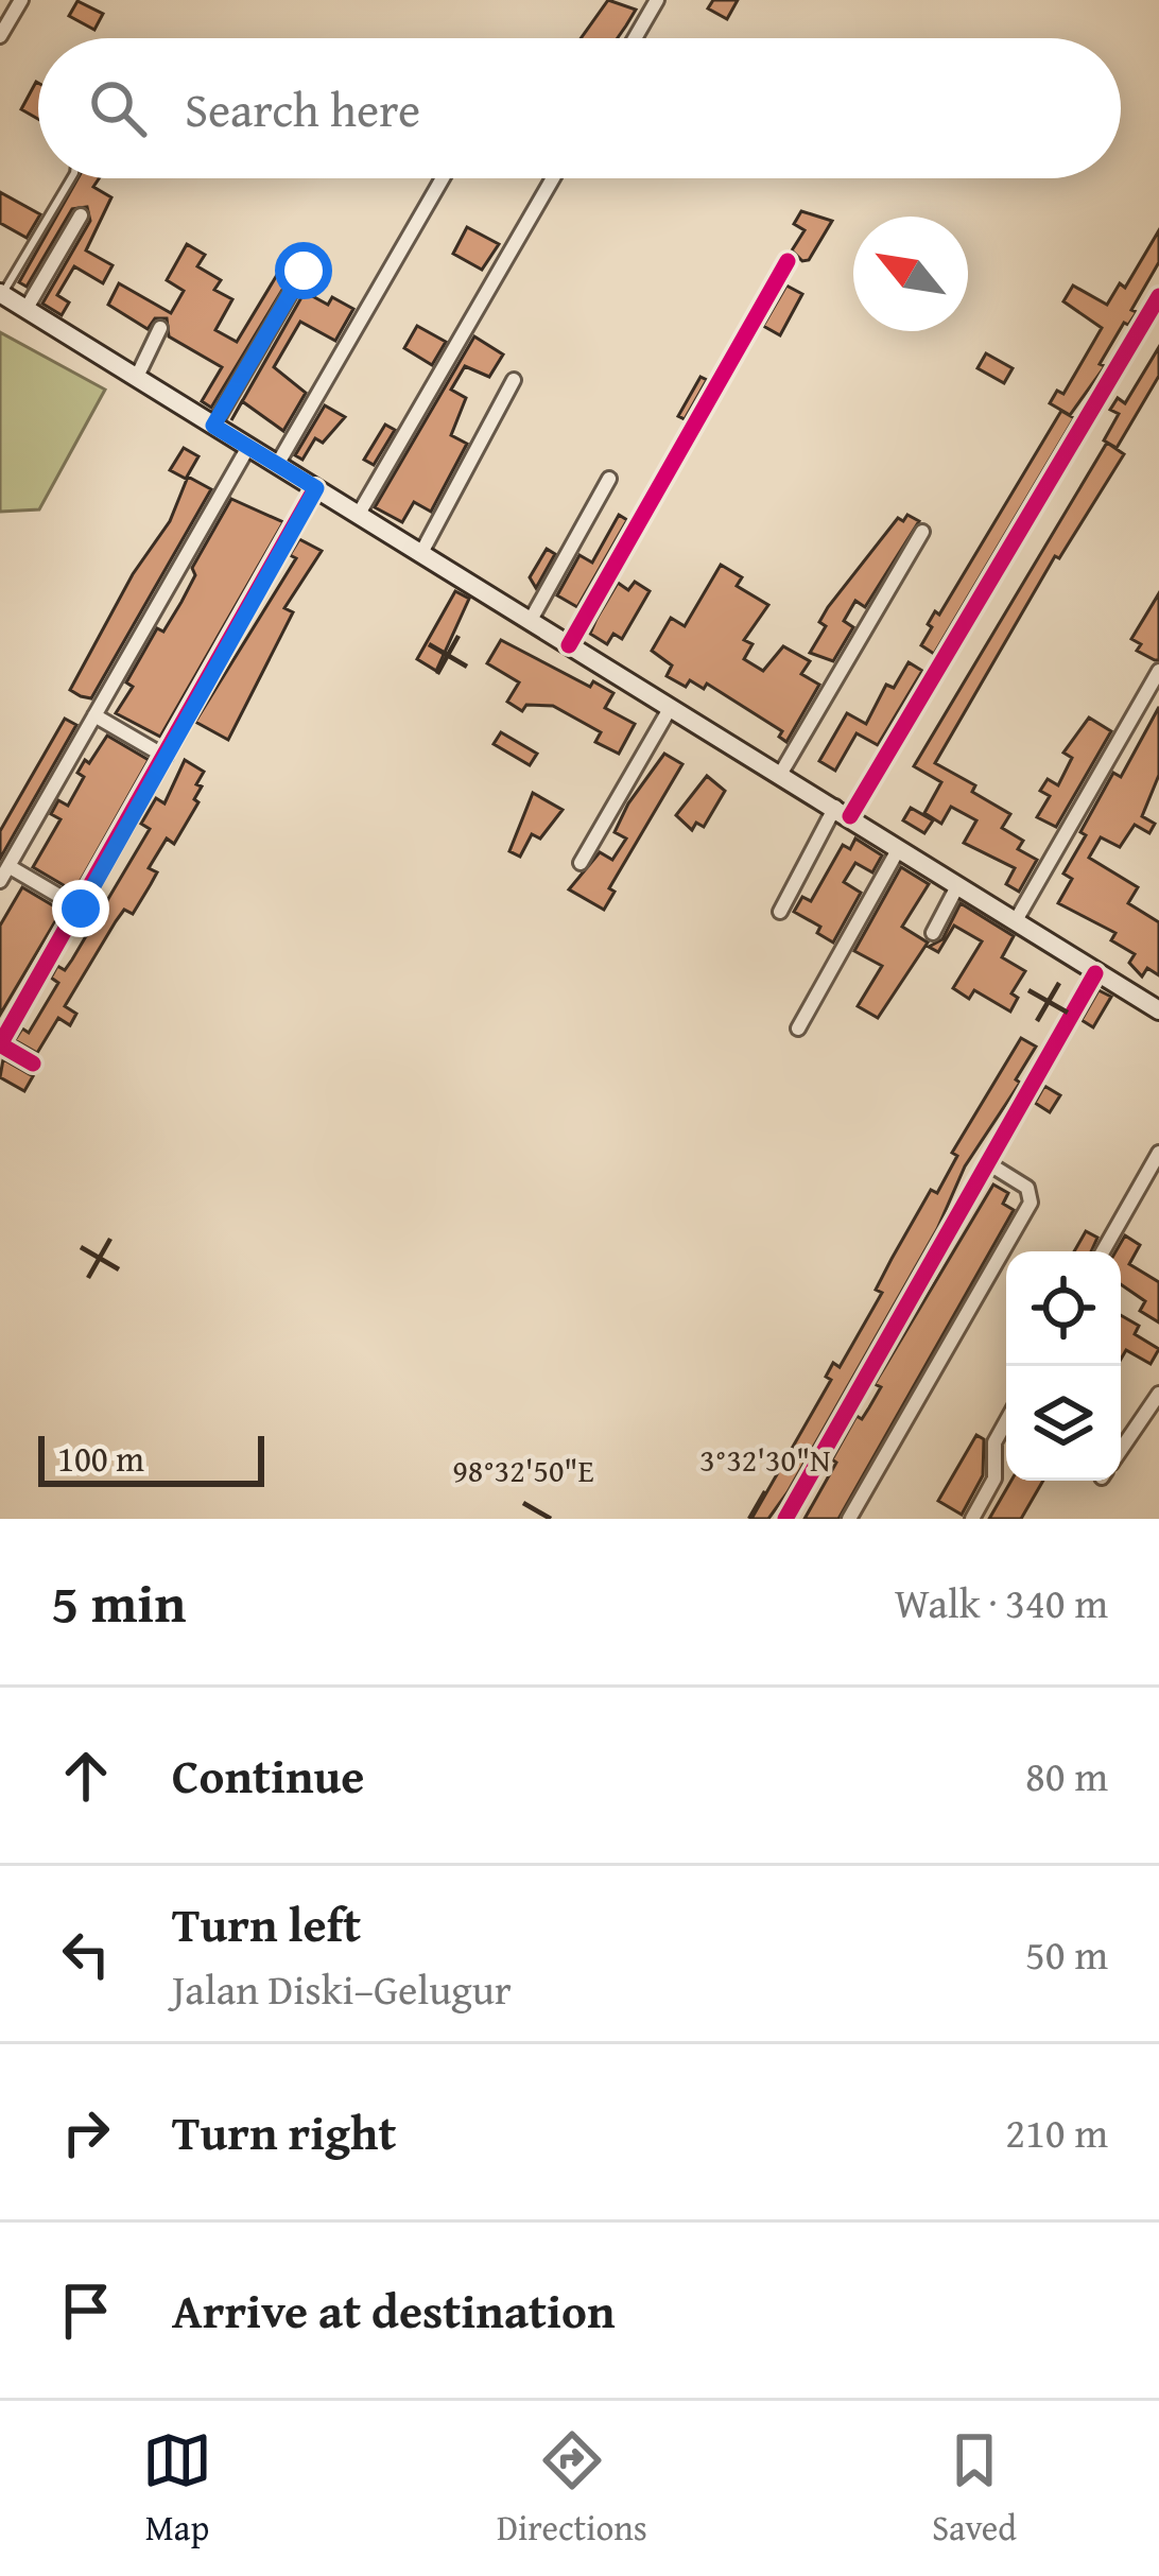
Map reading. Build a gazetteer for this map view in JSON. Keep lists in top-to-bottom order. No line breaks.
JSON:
{"scale_bar":"100 m","north":"top left","page":{"search":"Search here","scale":"100 m","heading":["5 min","Walk · 340 m"],"list":[["Continue","80 m"],["Turn left","Jalan Diski–Gelugur","50 m"],["Turn right","210 m"],"Arrive at destination"],"nav":["Map","Directions","Saved"]},"coordinates":["3°32'30\"N","98°32'50\"E"]}
